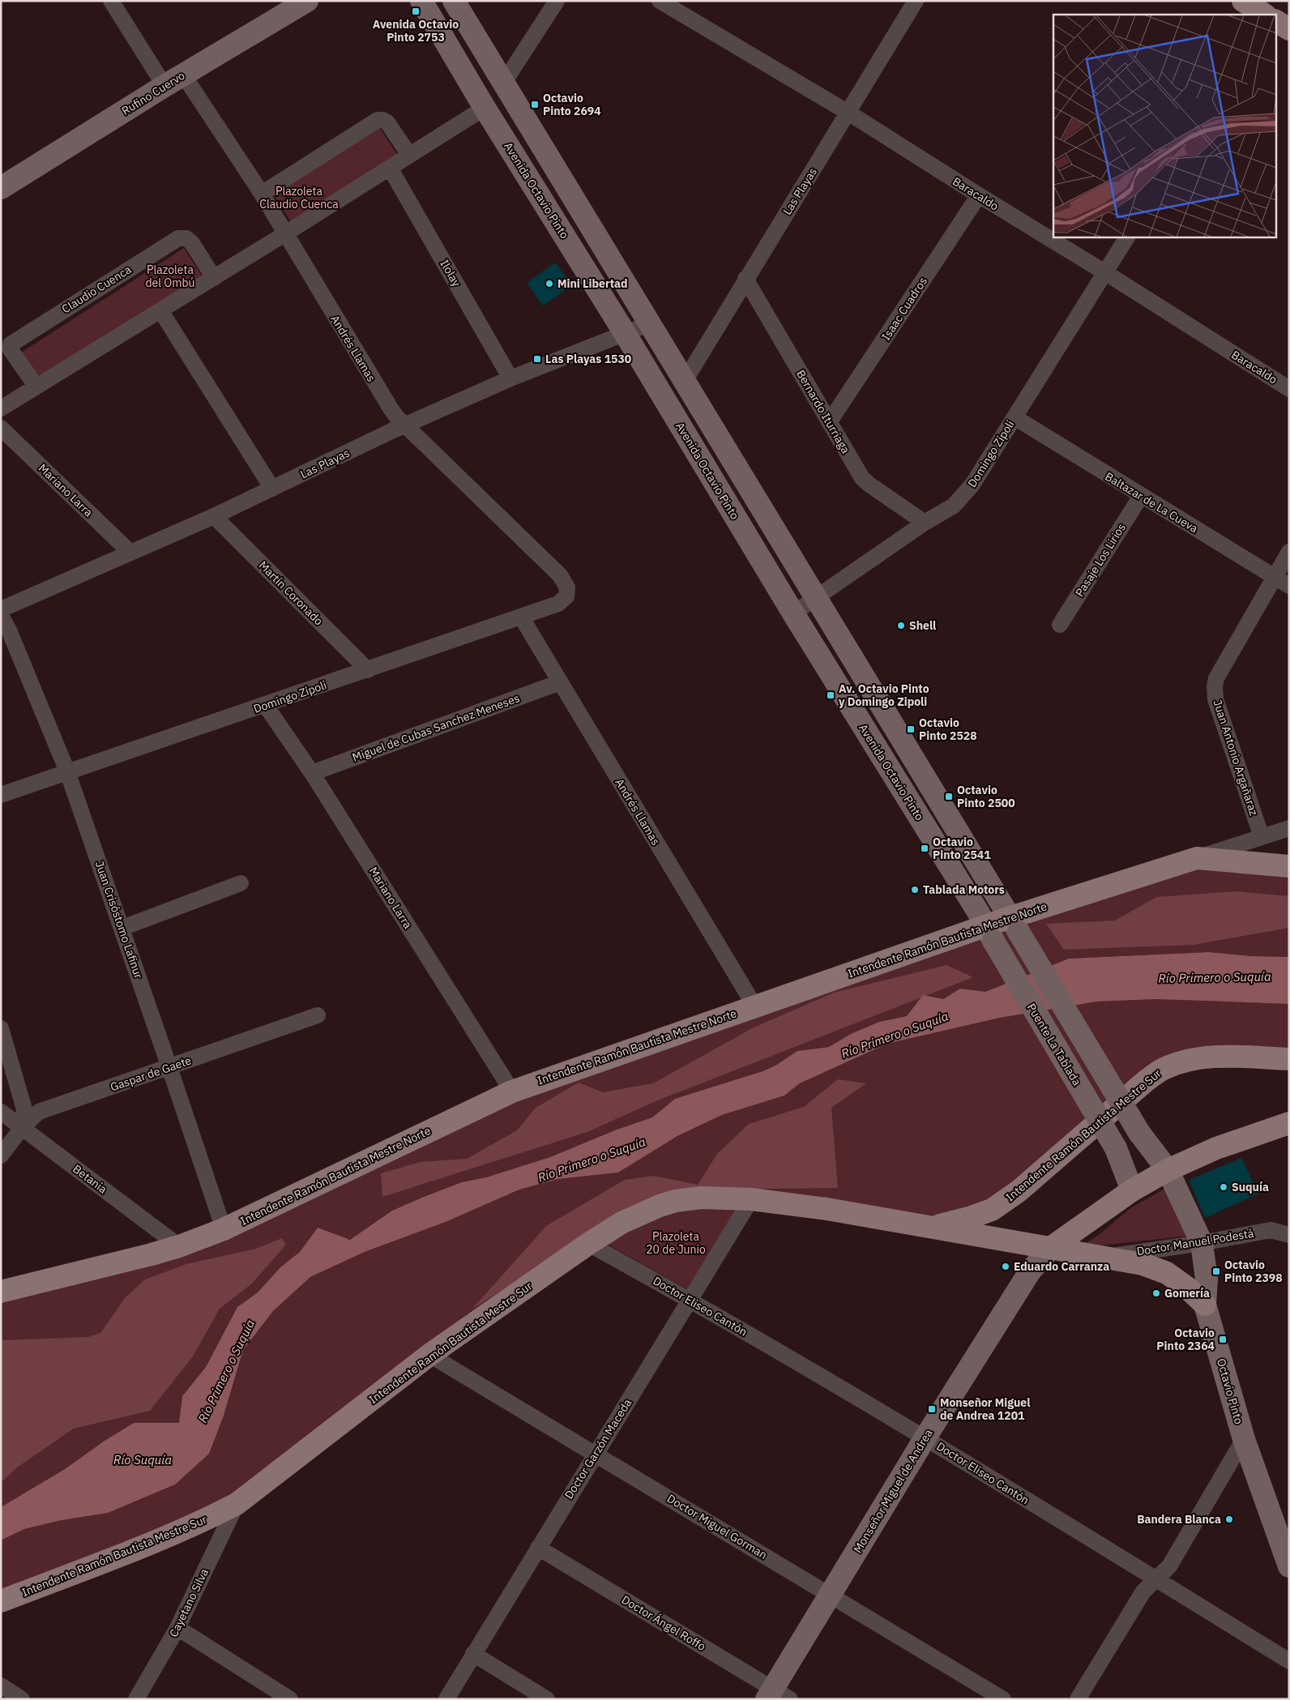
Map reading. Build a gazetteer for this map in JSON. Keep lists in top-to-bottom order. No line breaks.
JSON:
{"streets":{"main road":["Rufino Cuervo","Avenida Octavio Pinto","Intendente Ramón Bautista Mestre Norte","Puente La Tablada","Intendente Ramón Bautista Mestre Sur","Octavio Pinto","Monseñor Miguel de Andrea"],"street":["Las Playas","Baracaldo","Ilolay","Claudio Cuenca","Isaac Cuadros","Andrés Llamas","Bernardo Iturriaga","Domingo Zípoli","Mariano Larra","Baltazar de La Cueva","Pasaje Los Lirios","Martín Coronado","Miguel de Cubas Sanchez Meneses","Juan Antonio Argañaraz","Juan Crisóstomo Lafinur","Gaspar de Gaete","Betania","Doctor Manuel Podestá","Doctor Eliseo Cantón","Doctor Garzón Maceda","Doctor Miguel Gorman","Cayetano Silva","Doctor Ángel Roffo"]},"crossings":[["Rufino Cuervo","Andrés Llamas"],["Avenida Octavio Pinto","Las Playas"],["Avenida Octavio Pinto","Domingo Zípoli"],["Avenida Octavio Pinto","Intendente Ramón Bautista Mestre Norte"],["Avenida Octavio Pinto","Puente La Tablada"],["Las Playas","Baracaldo"],["Las Playas","Ilolay"],["Las Playas","Andrés Llamas"],["Las Playas","Bernardo Iturriaga"],["Las Playas","Mariano Larra"],["Las Playas","Martín Coronado"],["Baracaldo","Isaac Cuadros"],["Baracaldo","Domingo Zípoli"],["Isaac Cuadros","Bernardo Iturriaga"],["Andrés Llamas","Domingo Zípoli"],["Andrés Llamas","Miguel de Cubas Sanchez Meneses"],["Andrés Llamas","Intendente Ramón Bautista Mestre Norte"],["Bernardo Iturriaga","Domingo Zípoli"],["Domingo Zípoli","Mariano Larra"],["Domingo Zípoli","Baltazar de La Cueva"],["Domingo Zípoli","Martín Coronado"],["Domingo Zípoli","Juan Crisóstomo Lafinur"],["Mariano Larra","Miguel de Cubas Sanchez Meneses"],["Mariano Larra","Intendente Ramón Bautista Mestre Norte"],["Baltazar de La Cueva","Pasaje Los Lirios"],["Baltazar de La Cueva","Juan Antonio Argañaraz"],["Juan Crisóstomo Lafinur","Intendente Ramón Bautista Mestre Norte"],["Juan Crisóstomo Lafinur","Gaspar de Gaete"],["Intendente Ramón Bautista Mestre Norte","Puente La Tablada"],["Intendente Ramón Bautista Mestre Norte","Betania"],["Gaspar de Gaete","Betania"],["Intendente Ramón Bautista Mestre Sur","Doctor Manuel Podestá"],["Intendente Ramón Bautista Mestre Sur","Doctor Eliseo Cantón"],["Intendente Ramón Bautista Mestre Sur","Octavio Pinto"],["Intendente Ramón Bautista Mestre Sur","Doctor Garzón Maceda"],["Intendente Ramón Bautista Mestre Sur","Monseñor Miguel de Andrea"],["Intendente Ramón Bautista Mestre Sur","Doctor Miguel Gorman"],["Intendente Ramón Bautista Mestre Sur","Cayetano Silva"],["Doctor Manuel Podestá","Octavio Pinto"],["Doctor Eliseo Cantón","Doctor Garzón Maceda"],["Doctor Eliseo Cantón","Monseñor Miguel de Andrea"],["Doctor Garzón Maceda","Doctor Miguel Gorman"],["Doctor Garzón Maceda","Doctor Ángel Roffo"],["Monseñor Miguel de Andrea","Doctor Miguel Gorman"],["Monseñor Miguel de Andrea","Doctor Ángel Roffo"]],"water":["Río Primero o Suquía","Río Suquía"],"parks":["Plazoleta Claudio Cuenca","Plazoleta del Ombú","Plazoleta 20 de Junio"],"places":{"transit":["Avenida Octavio Pinto 2753","Octavio Pinto 2694","Las Playas 1530","Av. Octavio Pinto y Domingo Zipoli","Octavio Pinto 2528","Octavio Pinto 2500","Octavio Pinto 2541","Octavio Pinto 2398","Octavio Pinto 2364","Monseñor Miguel de Andrea 1201"],"other":["Mini Libertad","Shell","Tablada Motors","Suquía","Eduardo Carranza","Gomería","Bandera Blanca"]}}
